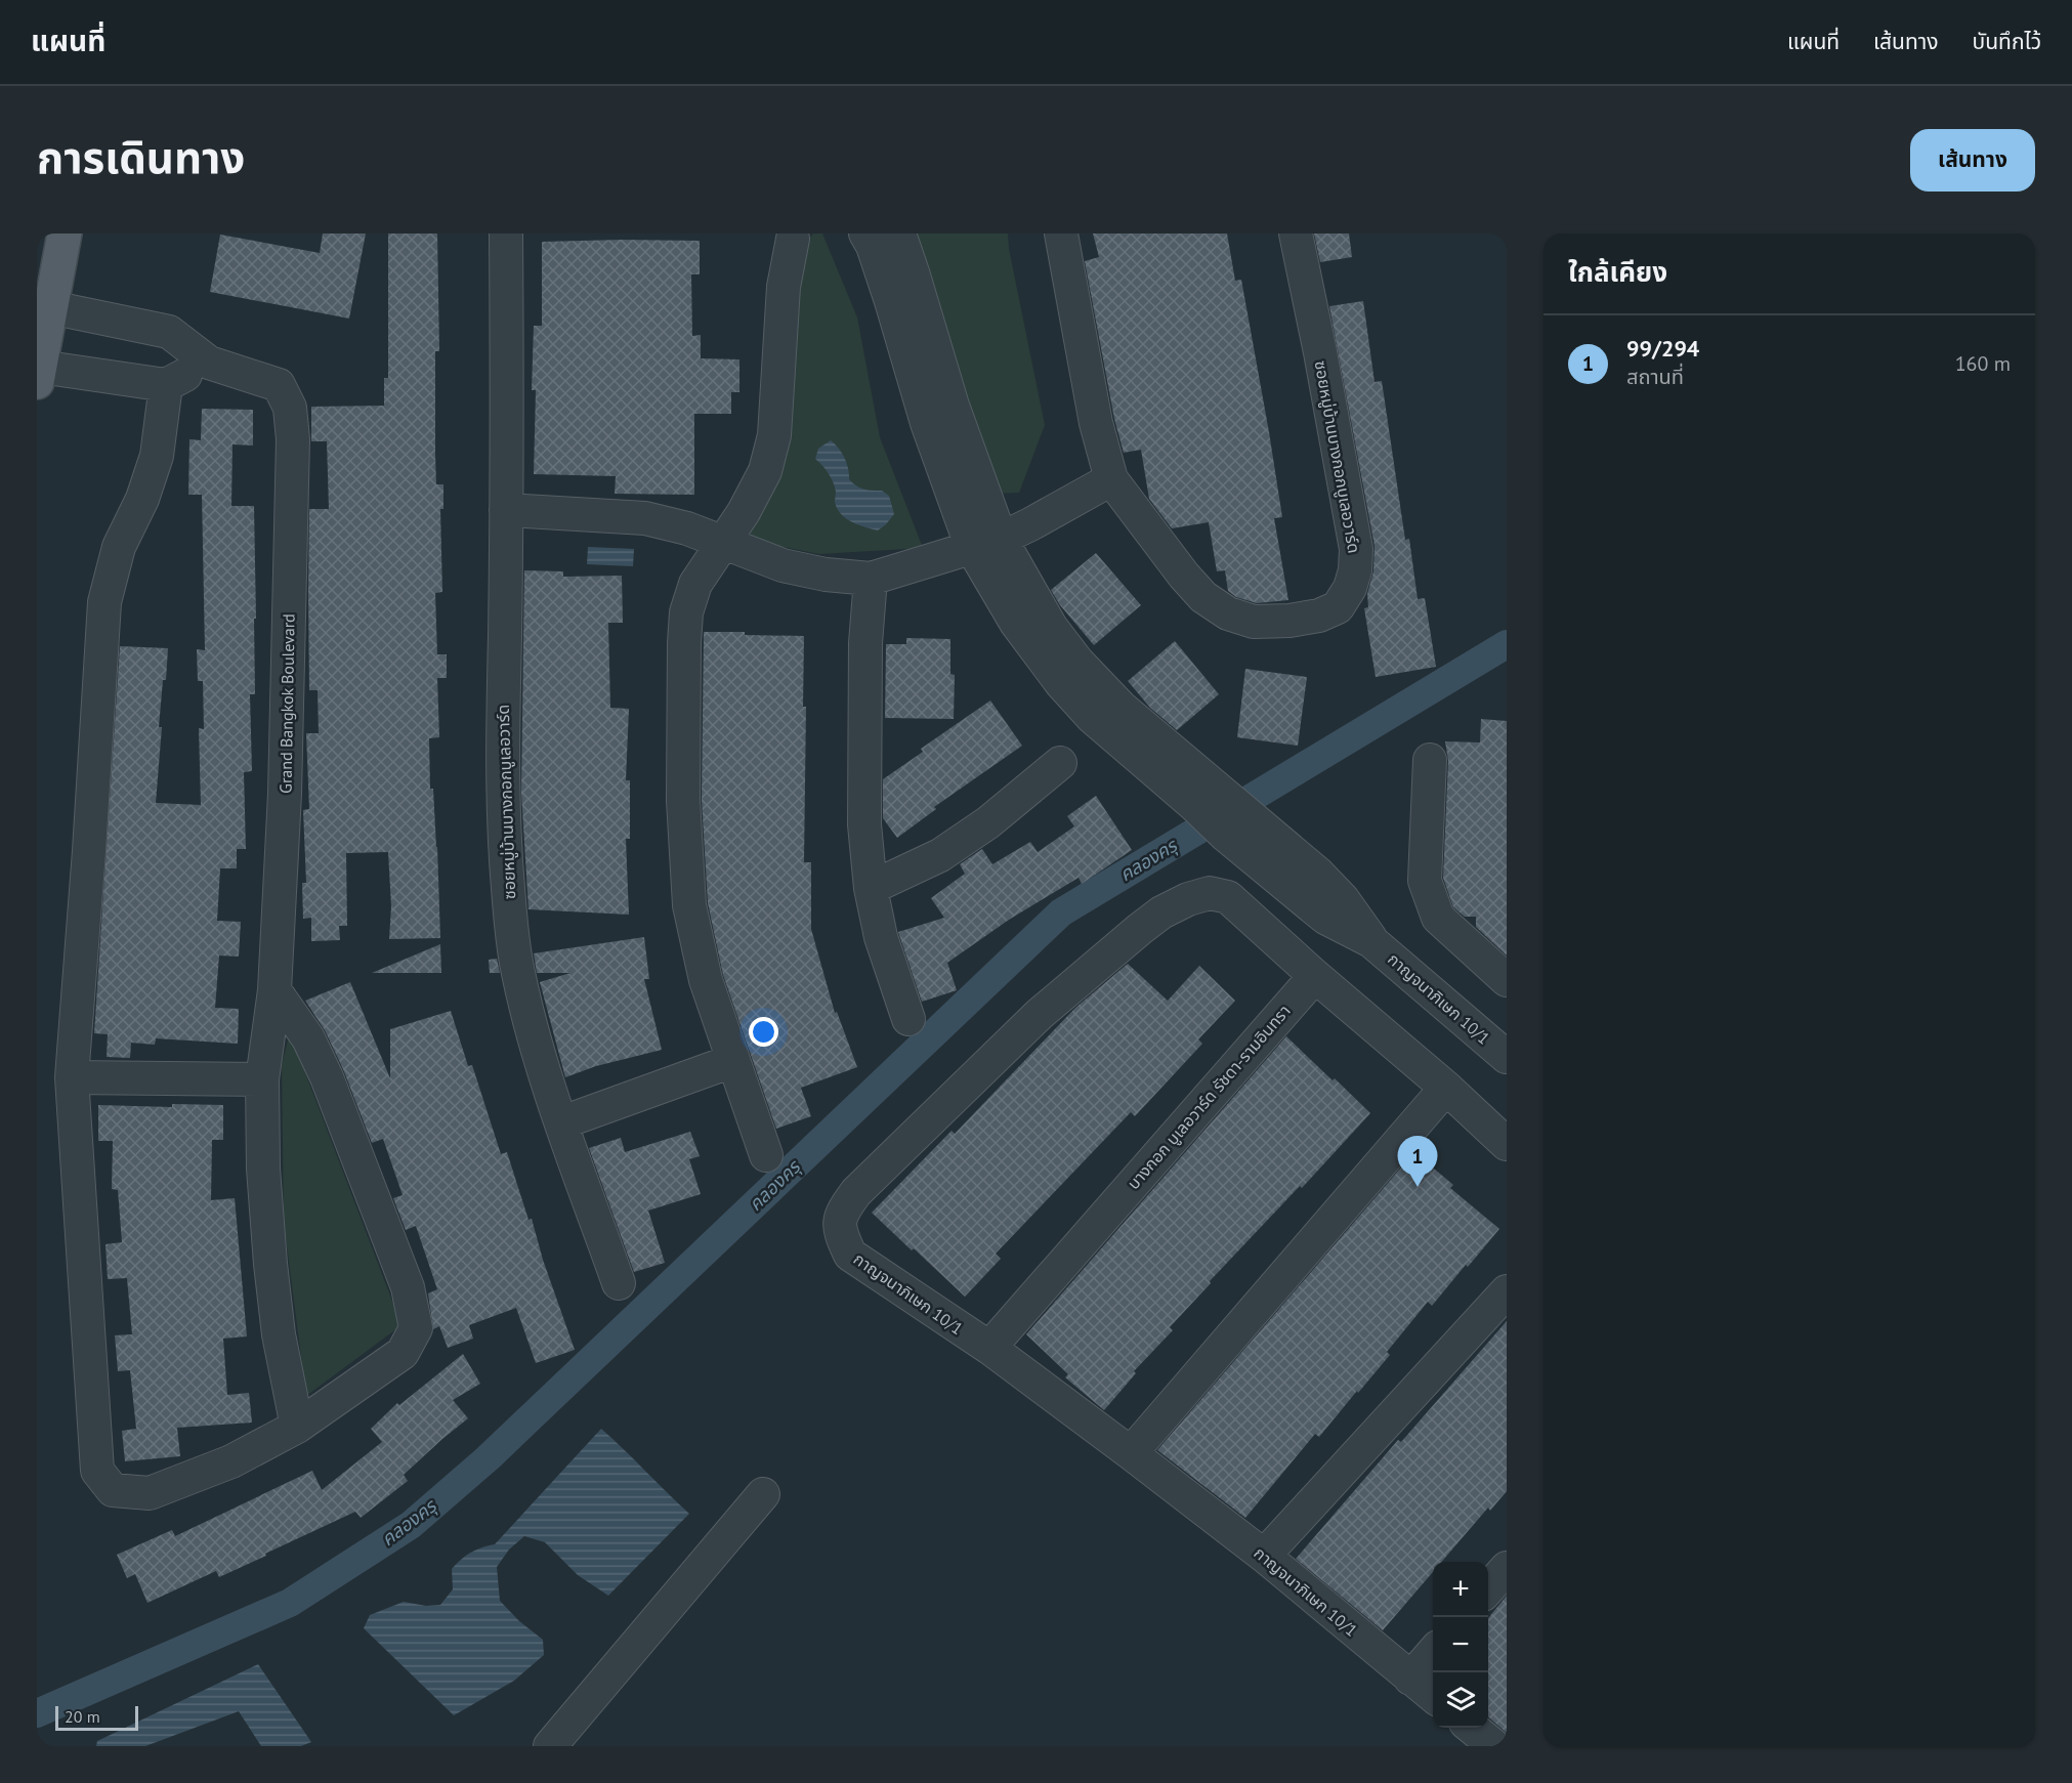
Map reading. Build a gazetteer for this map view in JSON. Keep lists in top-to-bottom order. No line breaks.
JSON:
{"streets":{"street":["ซอยหมู่บ้านบางกอกบูเลอวาร์ด","Grand Bangkok Boulevard","กาญจนาภิเษก 10/1","บางกอก บูเลอวาร์ด รัชดา-รามอินทรา"]},"crossings":[["กาญจนาภิเษก 10/1","บางกอก บูเลอวาร์ด รัชดา-รามอินทรา"]],"water":["คลองครุ"],"scale_bar":"20 m","page":{"header":"แผนที่","nav":["แผนที่","เส้นทาง","บันทึกไว้"],"title":"การเดินทาง","buttons":"เส้นทาง","heading":"ใกล้เคียง","list":[{"mark":"1","name":"99/294","note":"สถานที่","value":"160 m"}],"pins":"1","map_buttons":["+","−"],"scale":"20 m"}}
